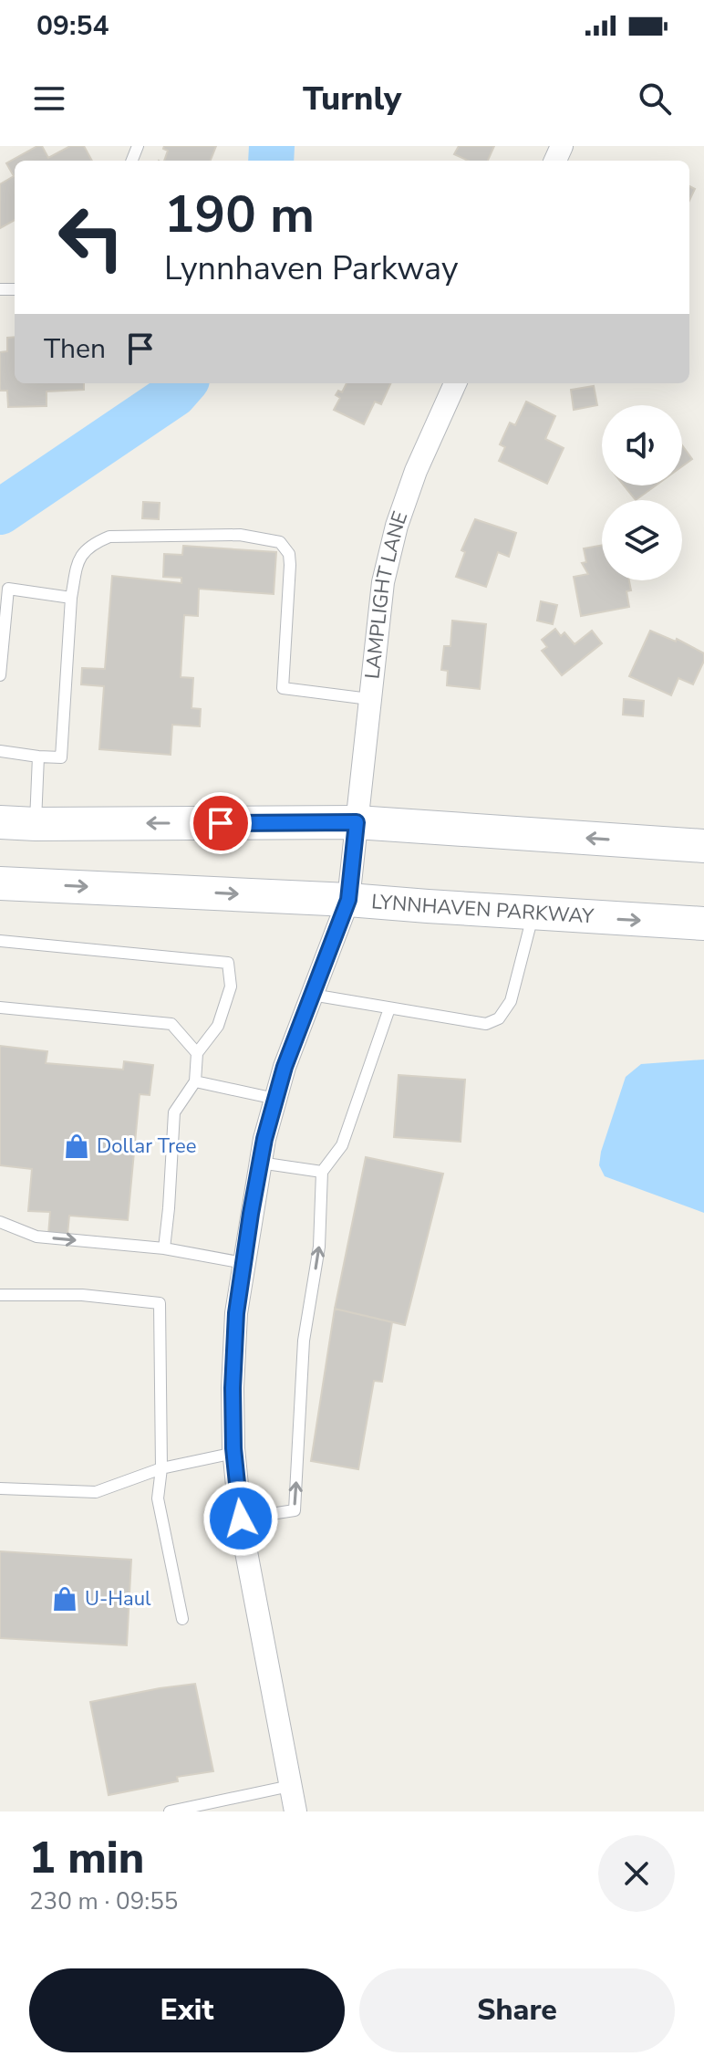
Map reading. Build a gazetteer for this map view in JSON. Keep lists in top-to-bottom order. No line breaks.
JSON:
{"streets":{"main road":["LYNNHAVEN PARKWAY"],"street":["LAMPLIGHT LANE"]},"crossings":[["LAMPLIGHT LANE","LYNNHAVEN PARKWAY"]],"places":{"shop":["Dollar Tree","U-Haul"]},"page":{"status":"09:54","header":"Turnly","turn":["190 m","Lynnhaven Parkway"],"then":"Then","heading":["1 min","230 m · 09:55"],"buttons":["Exit","Share"]}}
